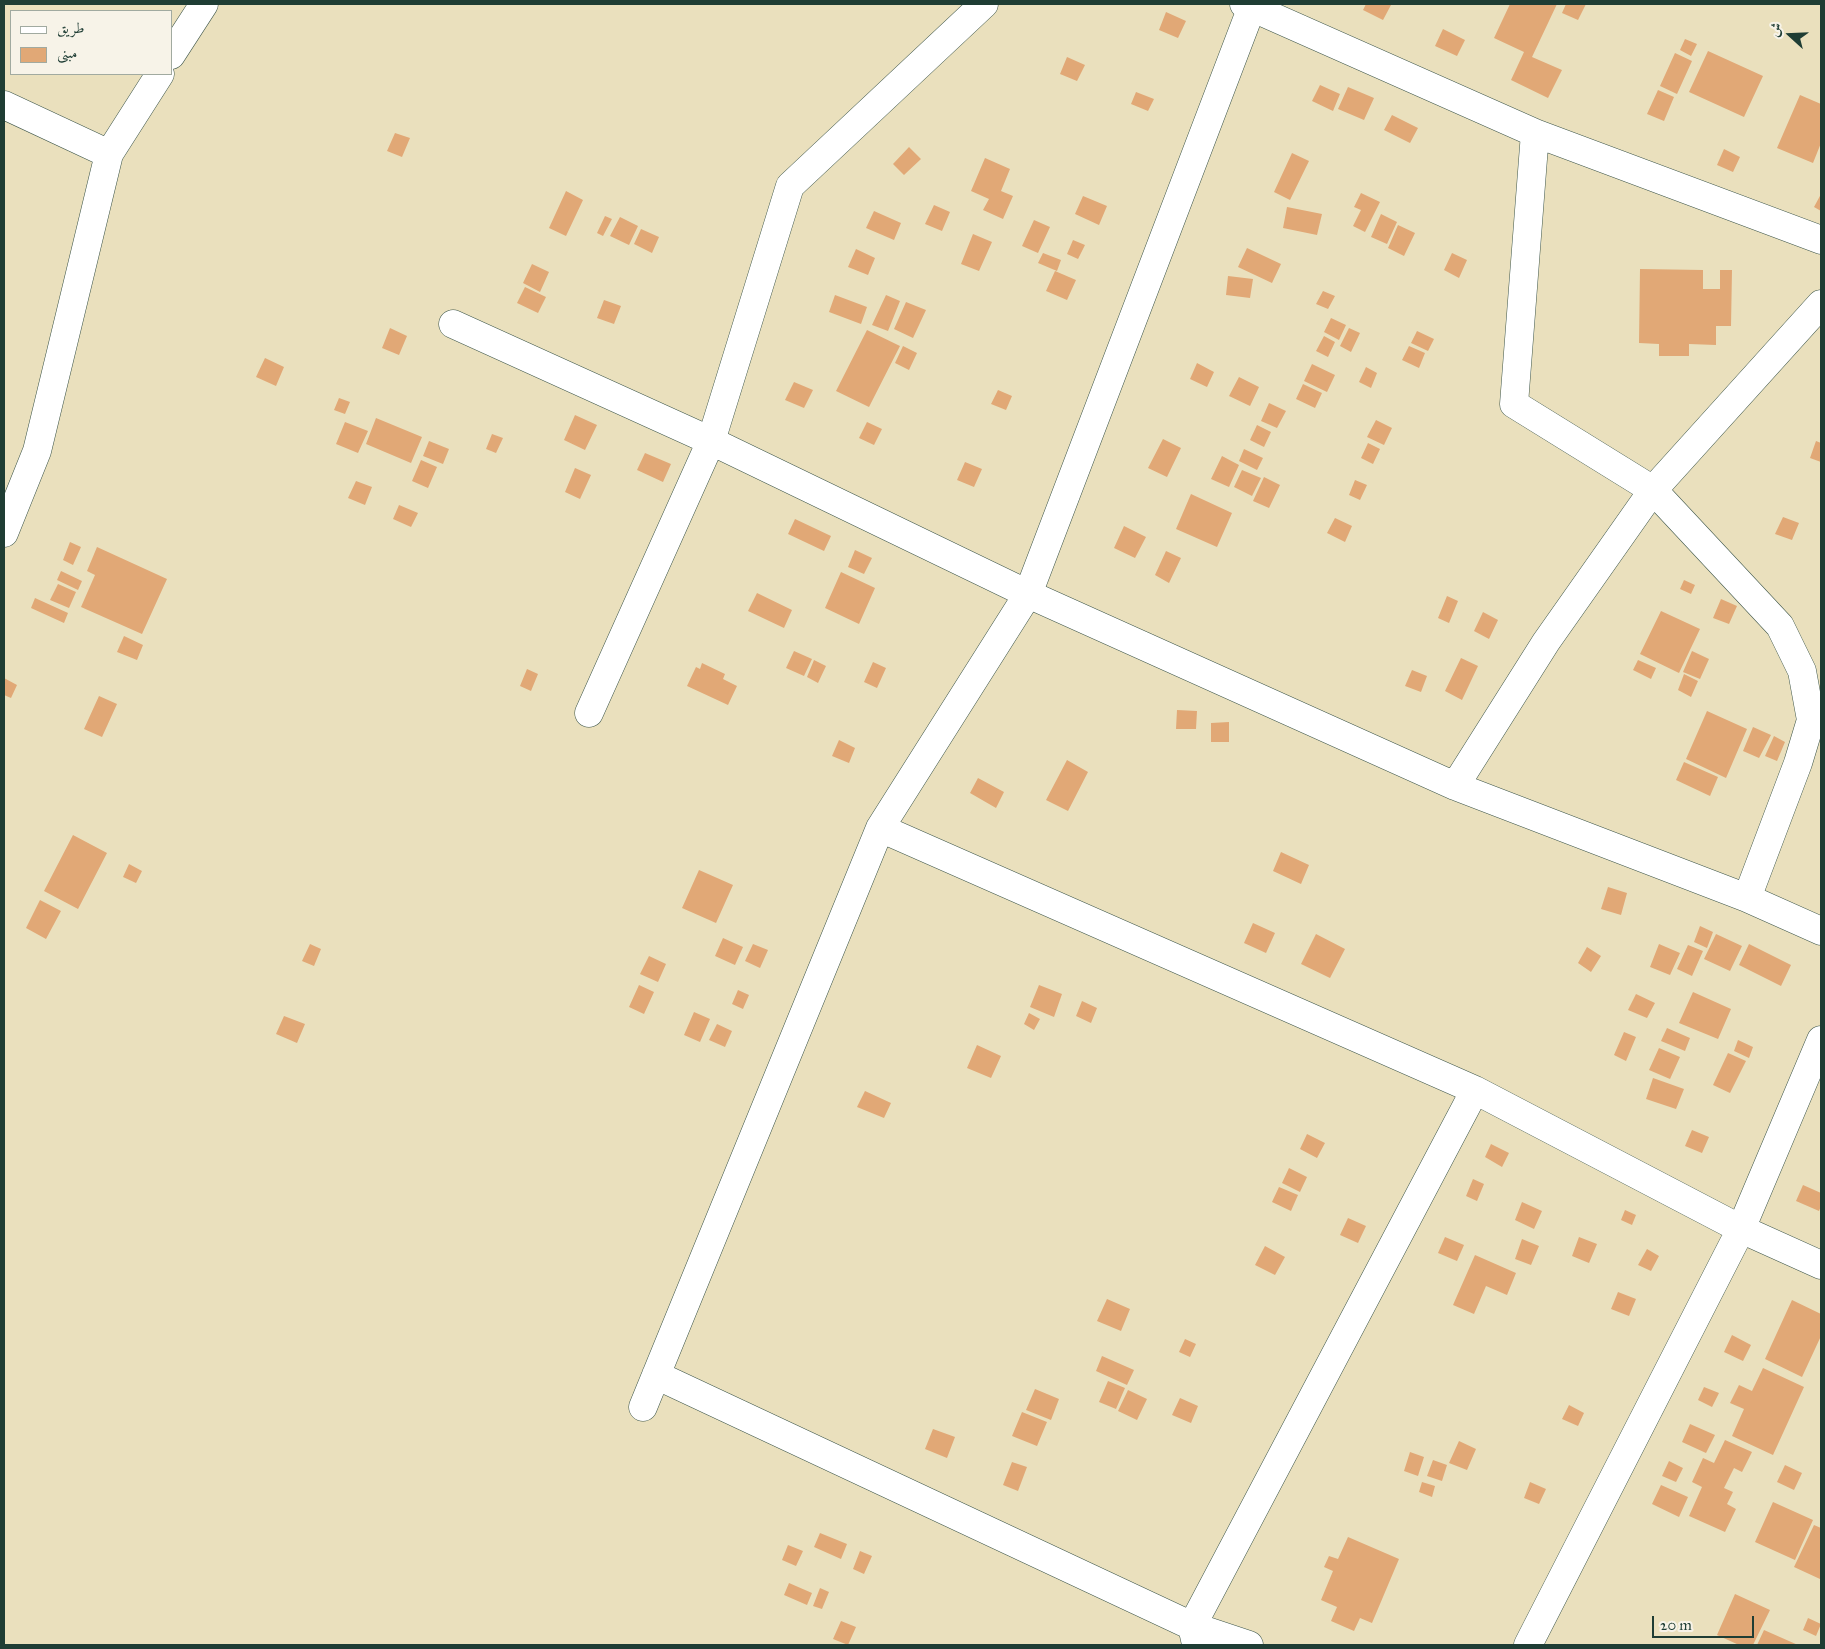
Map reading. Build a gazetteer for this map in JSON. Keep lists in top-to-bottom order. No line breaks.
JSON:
{"legend":["طريق","مبنى"],"scale_bar":"20 m","north":"left"}
